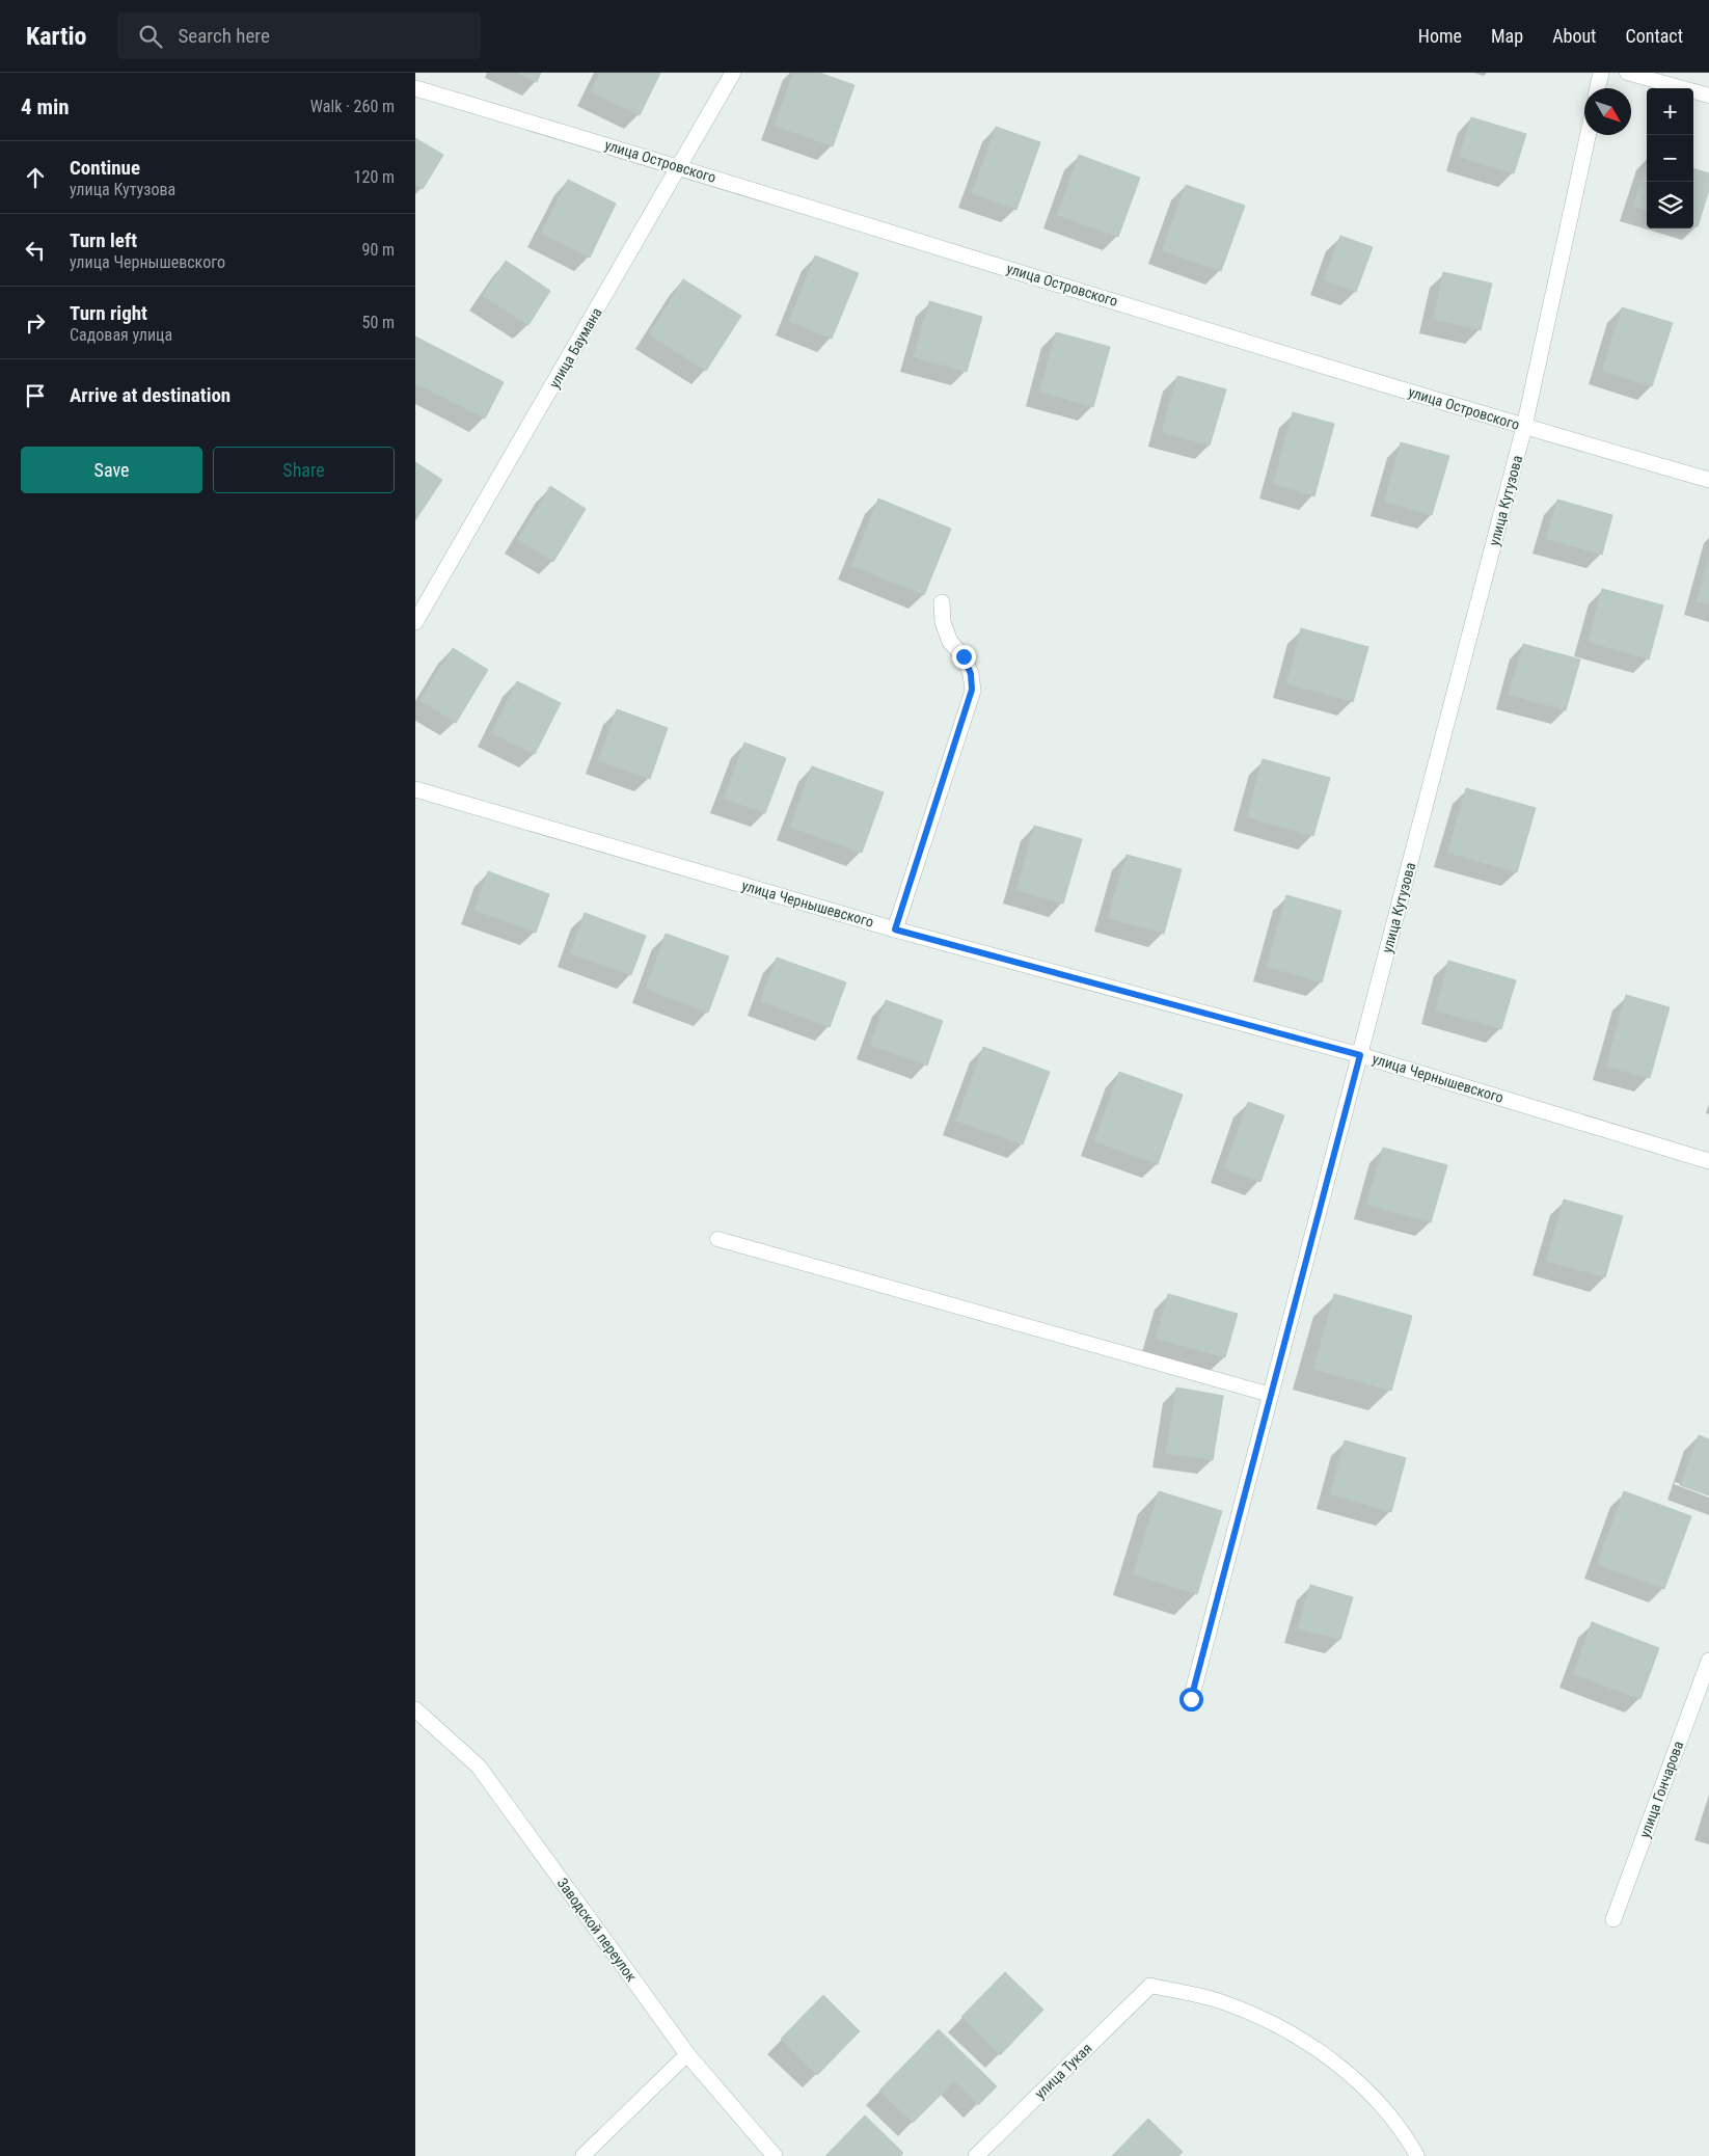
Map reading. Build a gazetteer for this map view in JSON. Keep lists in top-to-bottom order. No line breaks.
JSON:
{"streets":{"street":["улица Островского","улица Баумана","улица Кутузова","улица Чернышевского","улица Гончарова","Заводской переулок","улица Тукая"]},"crossings":[["улица Островского","улица Баумана"],["улица Островского","улица Кутузова"],["улица Кутузова","улица Чернышевского"]],"north":"bottom right","page":{"header":"Kartio","search":"Search here","nav":["Home","Map","About","Contact"],"heading":["4 min","Walk · 260 m"],"map_buttons":["+","−"],"list":[["Continue","улица Кутузова","120 m"],["Turn left","улица Чернышевского","90 m"],["Turn right","Садовая улица","50 m"],"Arrive at destination"],"buttons":["Save","Share"]}}
